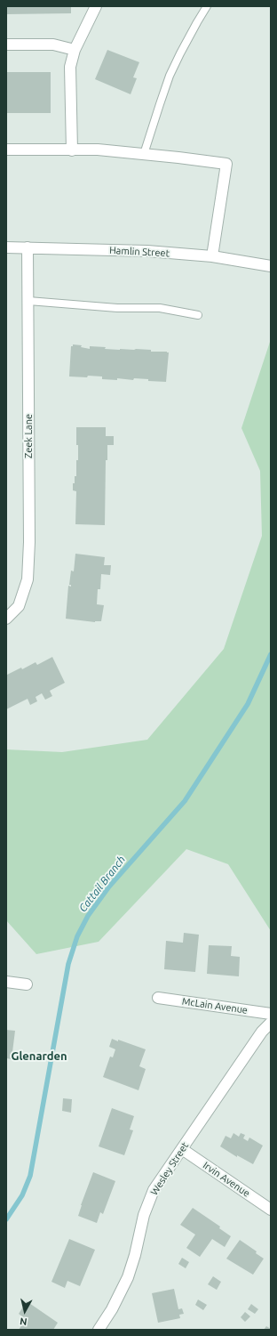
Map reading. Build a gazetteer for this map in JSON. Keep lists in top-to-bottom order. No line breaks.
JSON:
{"streets":{"street":["Hamlin Street","Zeek Lane","McLain Avenue","Wesley Street","Irvin Avenue"]},"crossings":[["Hamlin Street","Zeek Lane"],["Wesley Street","Irvin Avenue"]],"districts":["Glenarden"],"water":["Cattail Branch"],"north":"bottom"}
